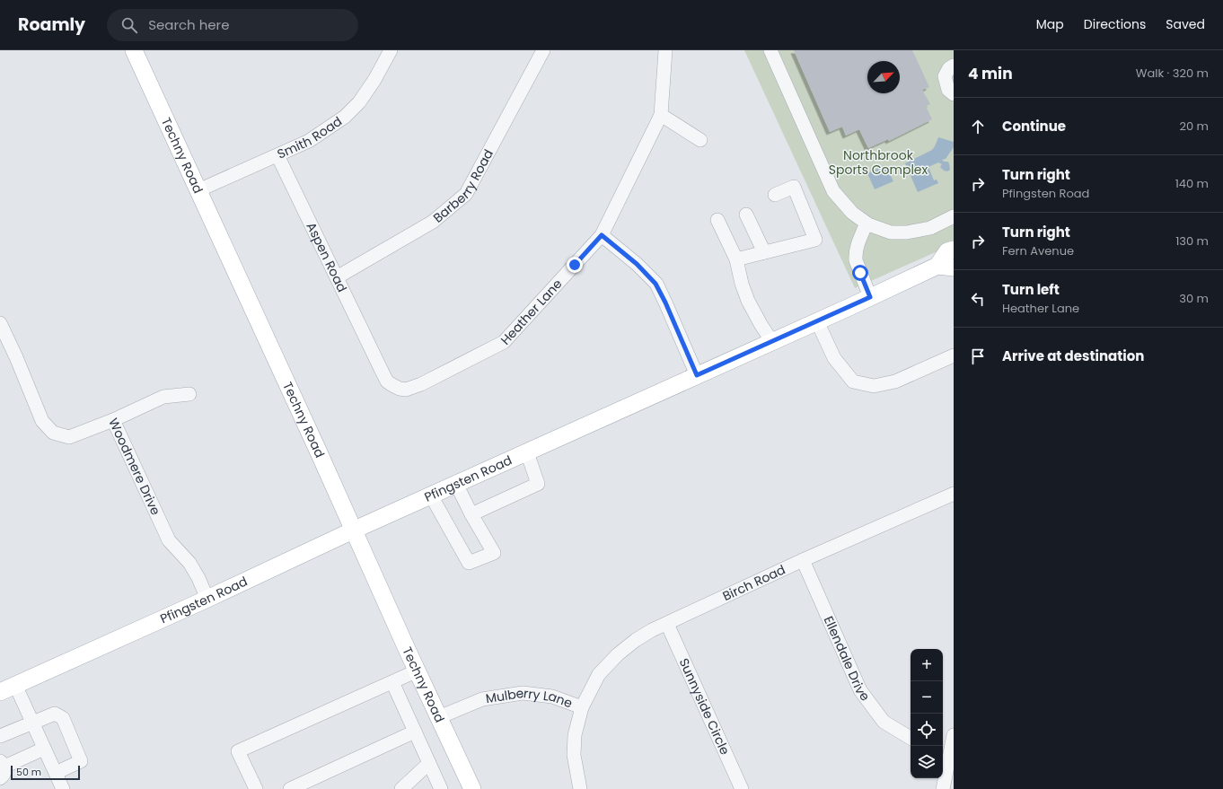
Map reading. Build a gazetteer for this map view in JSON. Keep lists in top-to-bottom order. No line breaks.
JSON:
{"streets":{"main road":["Techny Road","Pfingsten Road"],"street":["Smith Road","Barberry Road","Aspen Road","Heather Lane","Woodmere Drive","Birch Road","Ellendale Drive","Mulberry Lane","Sunnyside Circle"]},"crossings":[["Smith Road","Techny Road"],["Smith Road","Aspen Road"],["Techny Road","Pfingsten Road"],["Techny Road","Mulberry Lane"],["Barberry Road","Aspen Road"],["Aspen Road","Heather Lane"],["Woodmere Drive","Pfingsten Road"],["Birch Road","Ellendale Drive"],["Birch Road","Mulberry Lane"],["Birch Road","Sunnyside Circle"]],"parks":["Northbrook Sports Complex"],"scale_bar":"50 m","north":"top right","page":{"header":"Roamly","search":"Search here","nav":["Map","Directions","Saved"],"heading":["4 min","Walk · 320 m"],"list":[["Continue","20 m"],["Turn right","Pfingsten Road","140 m"],["Turn right","Fern Avenue","130 m"],["Turn left","Heather Lane","30 m"],"Arrive at destination"],"map_buttons":["+","−"],"scale":"50 m"}}
